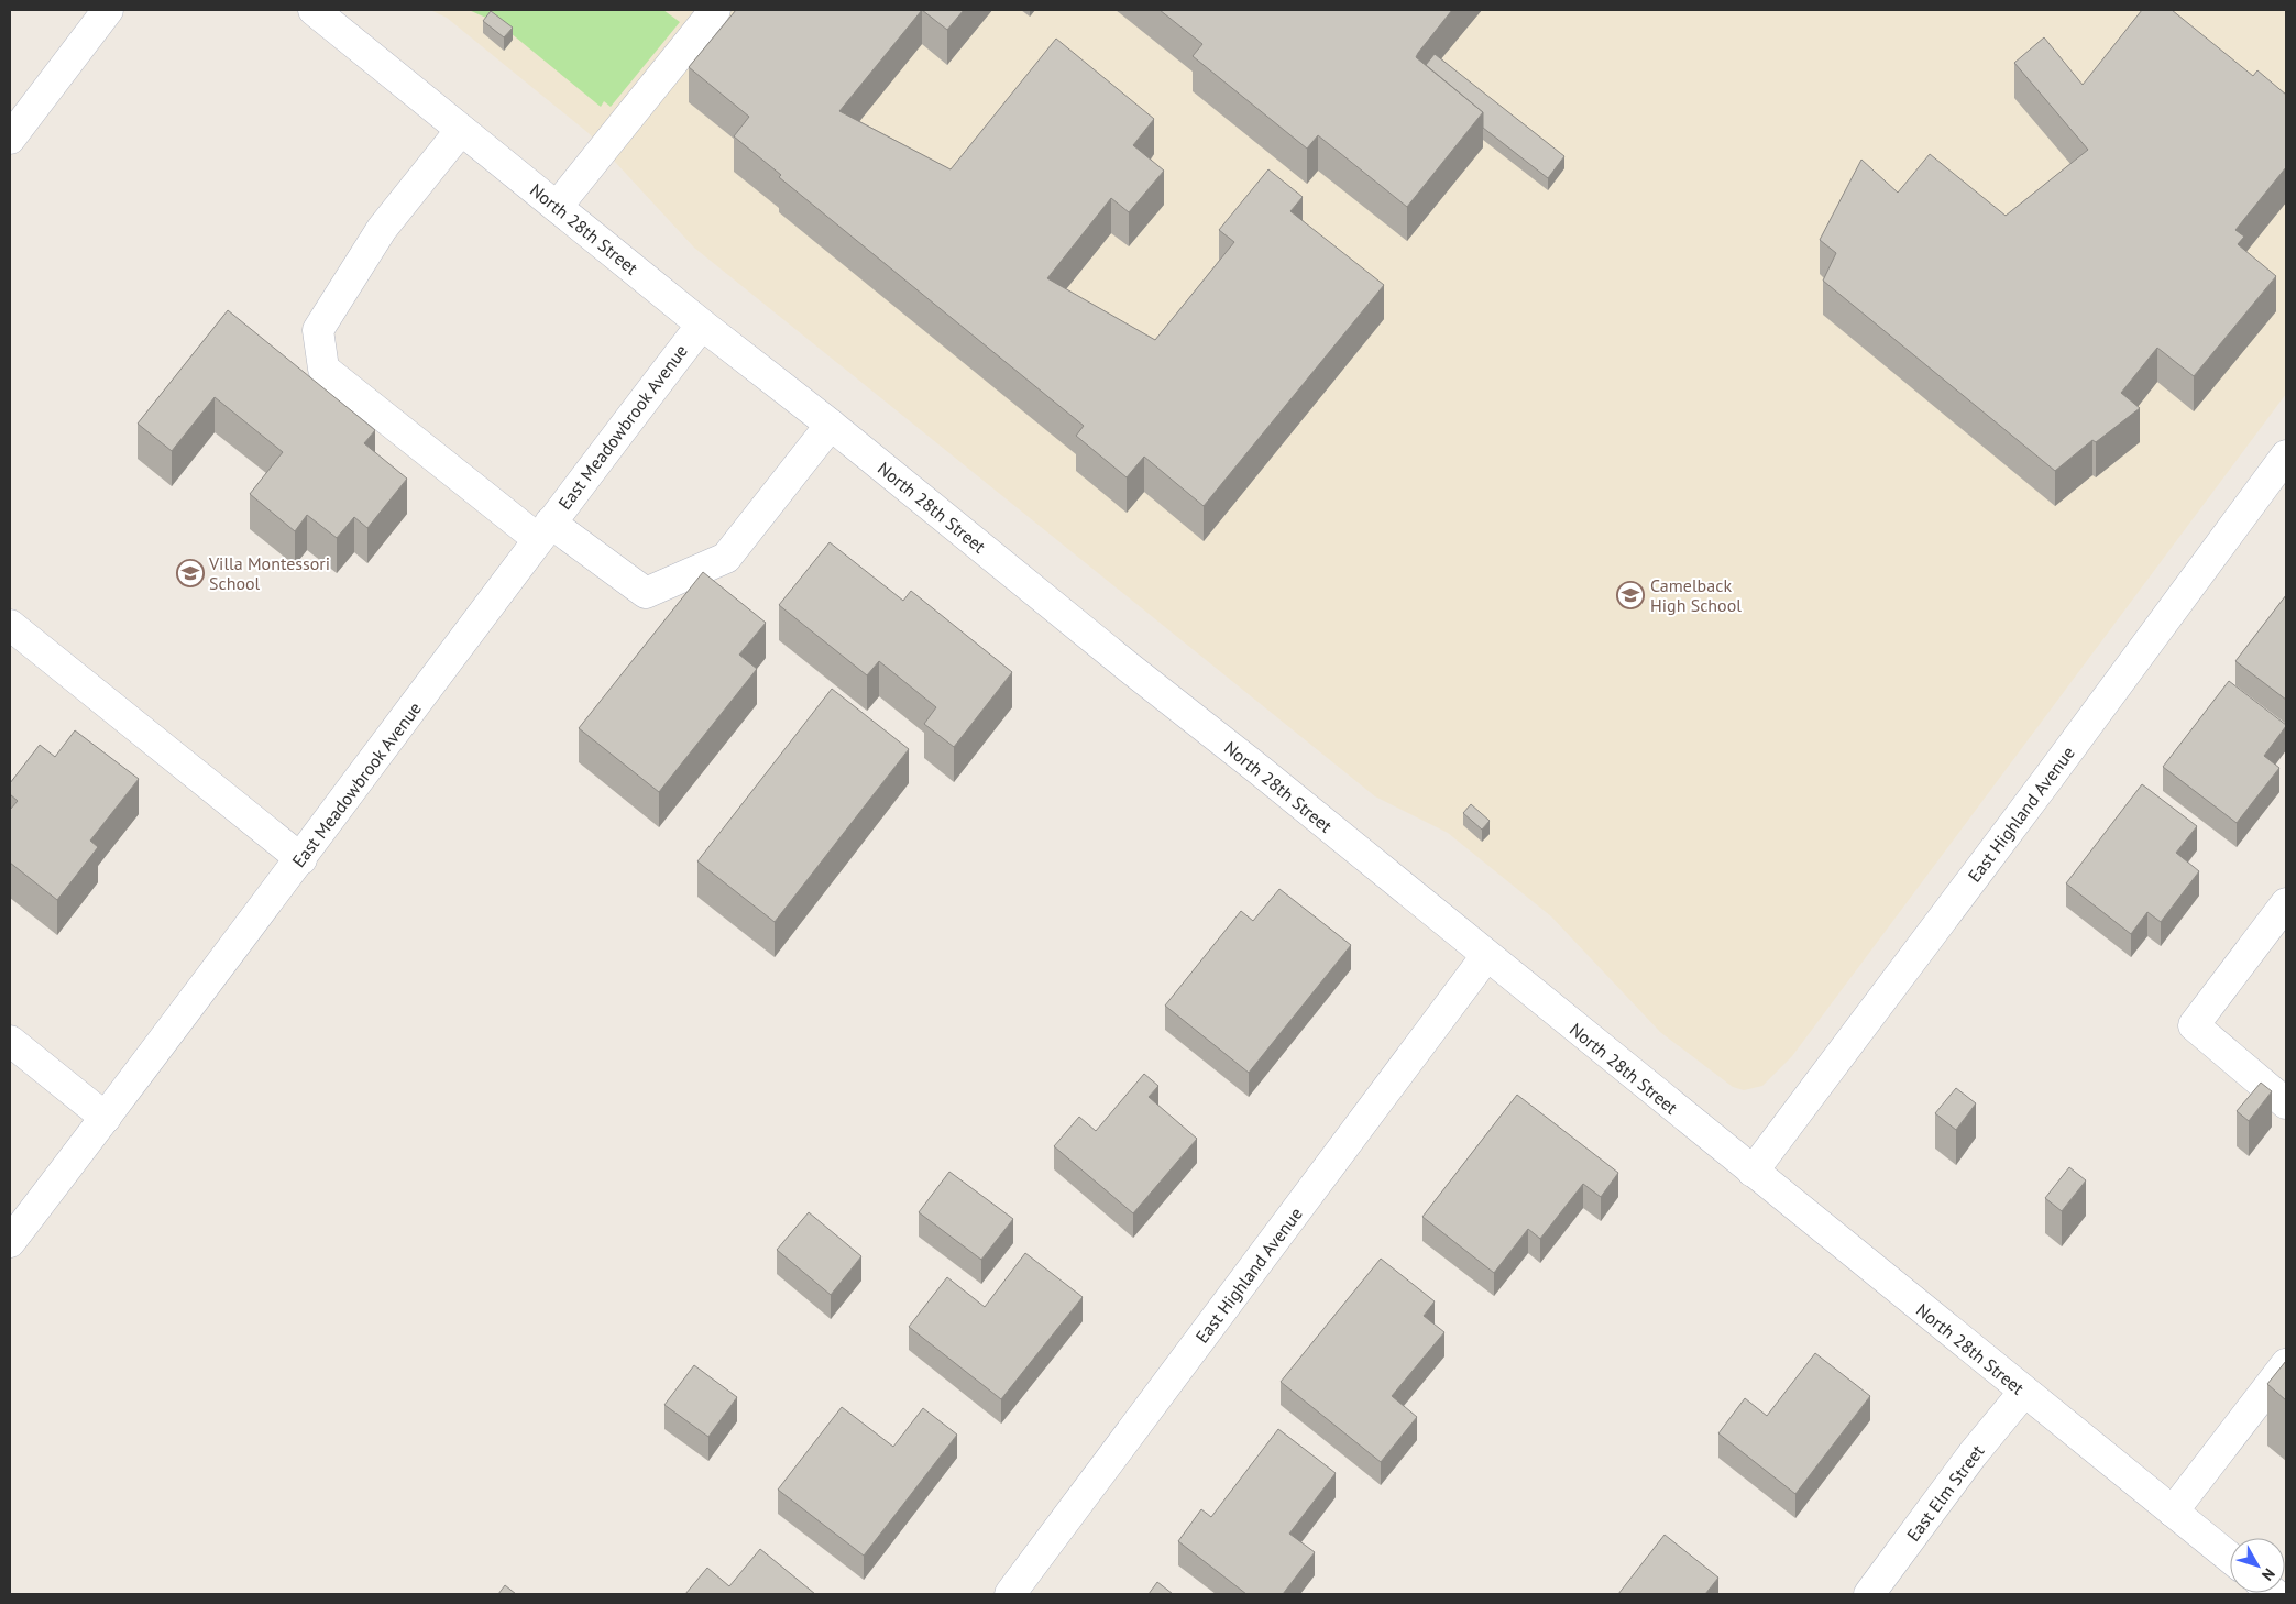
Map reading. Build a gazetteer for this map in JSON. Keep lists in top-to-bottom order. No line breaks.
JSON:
{"streets":{"street":["North 28th Street","East Meadowbrook Avenue","East Highland Avenue","East Elm Street"]},"crossings":[["North 28th Street","East Meadowbrook Avenue"],["North 28th Street","East Highland Avenue"],["North 28th Street","East Elm Street"]],"places":{"school or university":["Villa Montessori School","Camelback High School"]},"north":"bottom right"}
